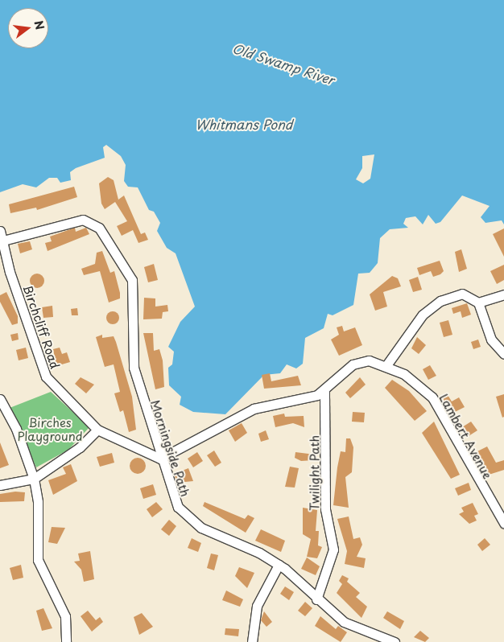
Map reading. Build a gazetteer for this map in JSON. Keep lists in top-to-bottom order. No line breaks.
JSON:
{"streets":{"street":["Birchcliff Road","Lambert Avenue","Morningside Path","Twilight Path"]},"crossings":[["Birchcliff Road","Lambert Avenue"],["Birchcliff Road","Morningside Path"],["Lambert Avenue","Morningside Path"],["Lambert Avenue","Twilight Path"],["Morningside Path","Twilight Path"]],"water":["Old Swamp River","Whitmans Pond"],"parks":["Birches Playground"],"north":"right"}
